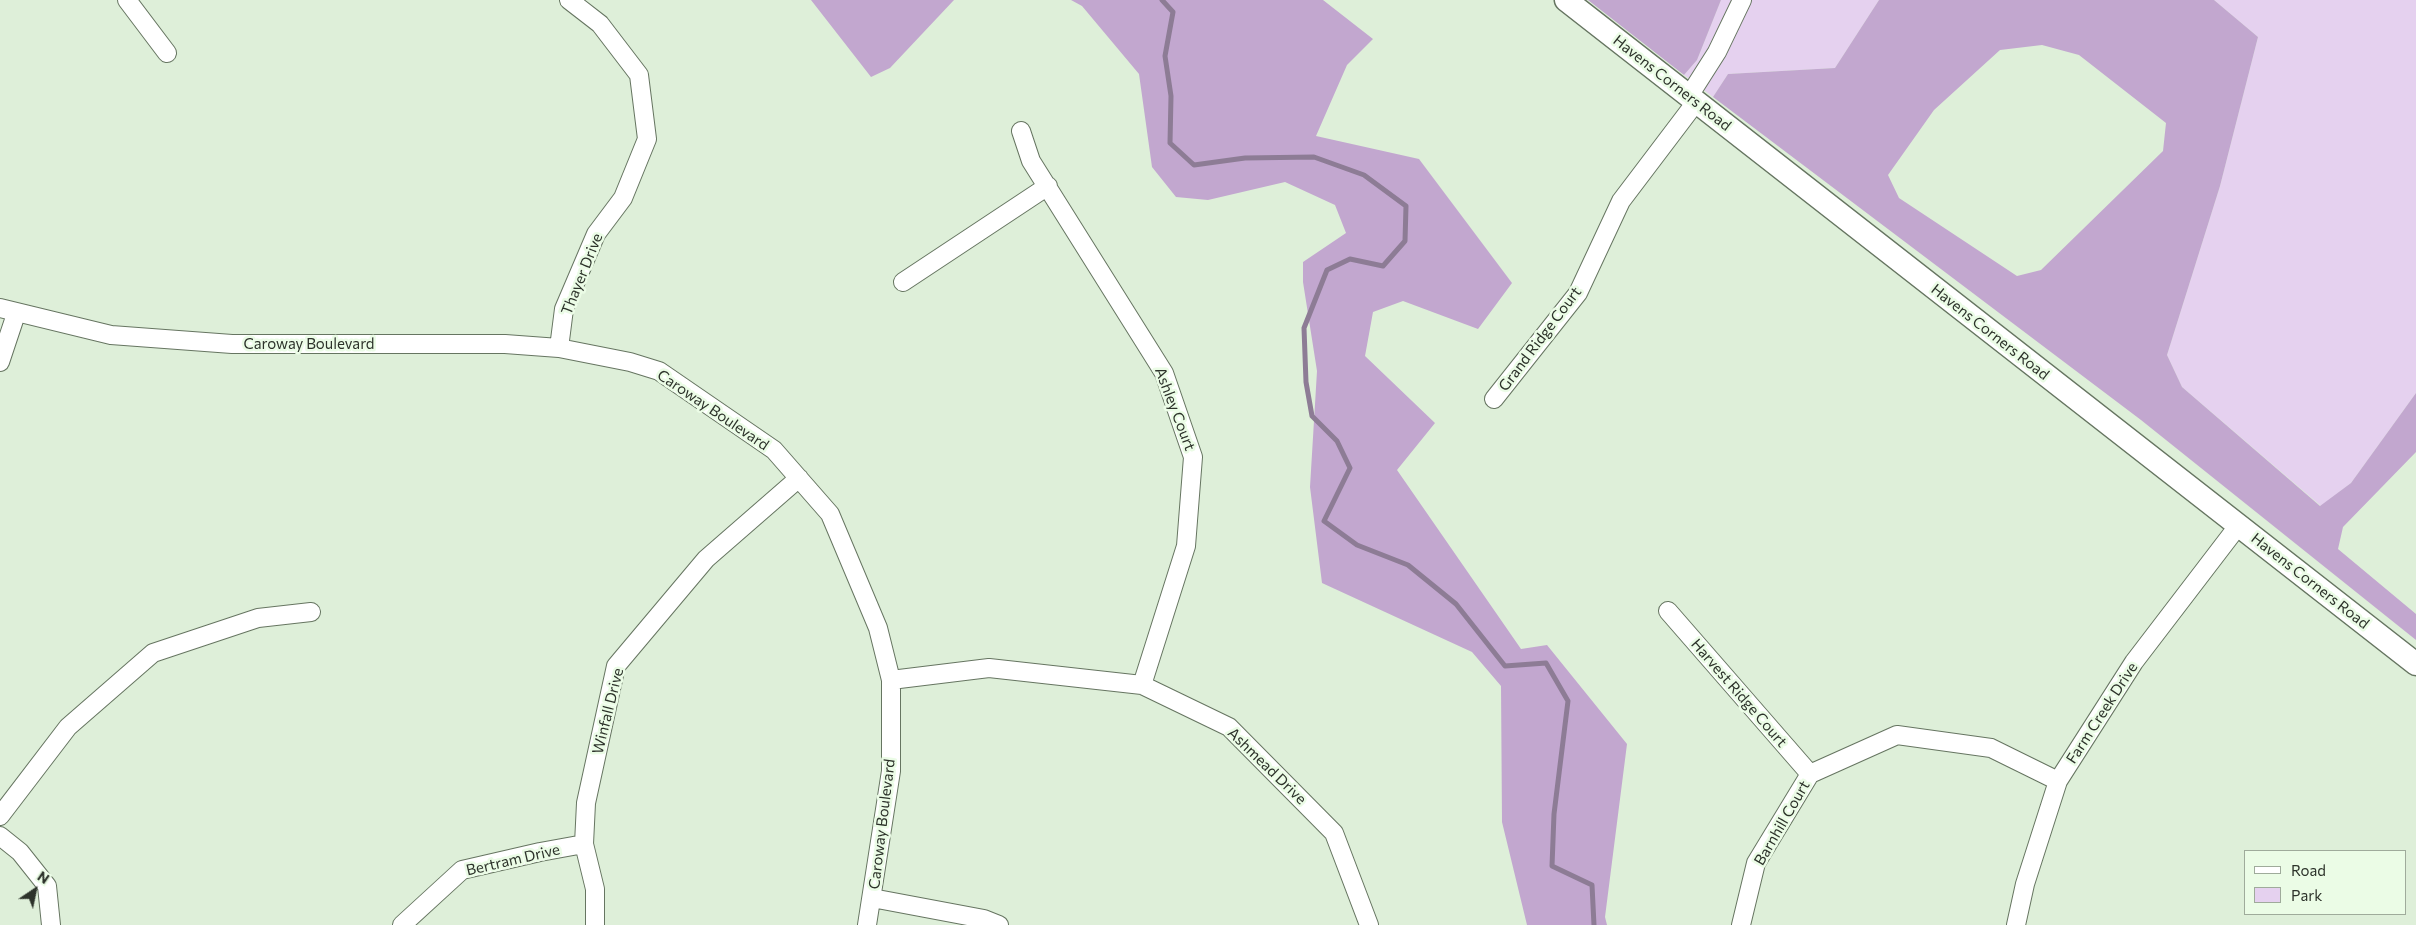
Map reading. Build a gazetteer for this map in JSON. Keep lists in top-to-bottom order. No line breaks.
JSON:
{"streets":{"main road":["Havens Corners Road"],"street":["Thayer Drive","Grand Ridge Court","Caroway Boulevard","Ashley Court","Harvest Ridge Court","Winfall Drive","Farm Creek Drive","Ashmead Drive","Barnhill Court","Bertram Drive"]},"crossings":[["Havens Corners Road","Grand Ridge Court"],["Havens Corners Road","Farm Creek Drive"],["Thayer Drive","Caroway Boulevard"],["Caroway Boulevard","Winfall Drive"],["Caroway Boulevard","Ashmead Drive"],["Ashley Court","Ashmead Drive"],["Harvest Ridge Court","Barnhill Court"],["Winfall Drive","Bertram Drive"],["Farm Creek Drive","Barnhill Court"]],"legend":["Road","Park"],"north":"top right"}
